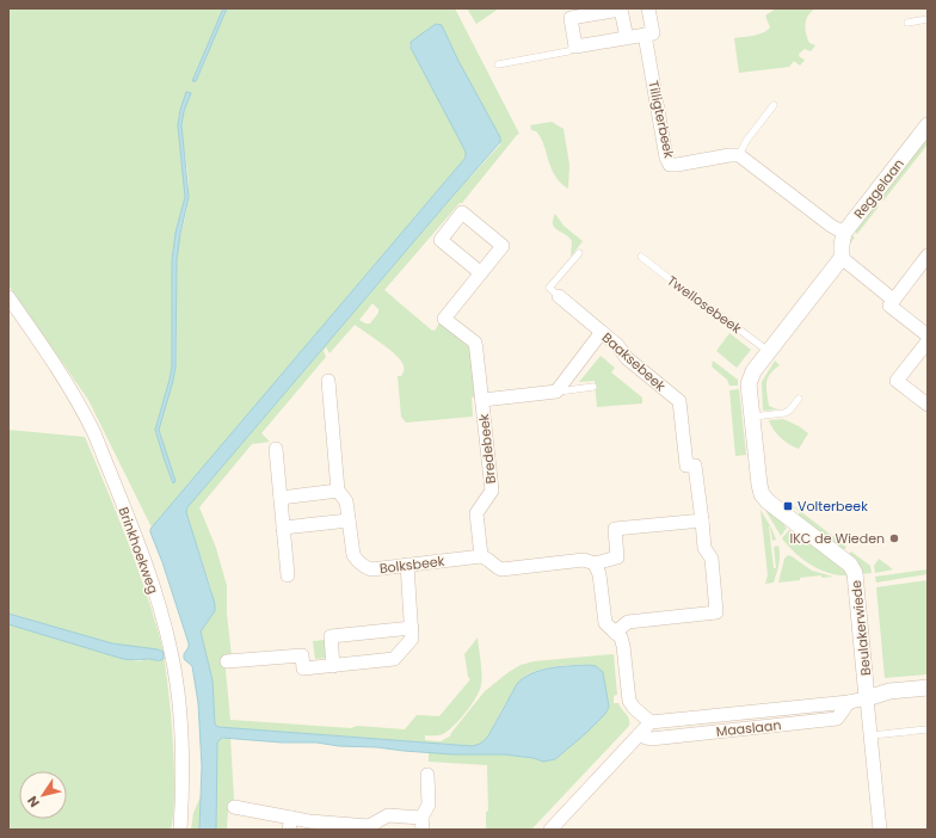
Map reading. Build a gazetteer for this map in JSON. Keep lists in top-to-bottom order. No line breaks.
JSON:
{"streets":{"street":["Tilligterbeek","Reggelaan","Baaksebeek","Bredebeek","Brinkhoekweg","Bolksbeek","Beulakerwiede","Maaslaan"],"lane":["Twellosebeek"]},"crossings":[["Twellosebeek","Beulakerwiede"],["Bredebeek","Bolksbeek"],["Beulakerwiede","Maaslaan"]],"places":{"transit":["Volterbeek"],"other":["IKC de Wieden"]},"north":"bottom left"}
